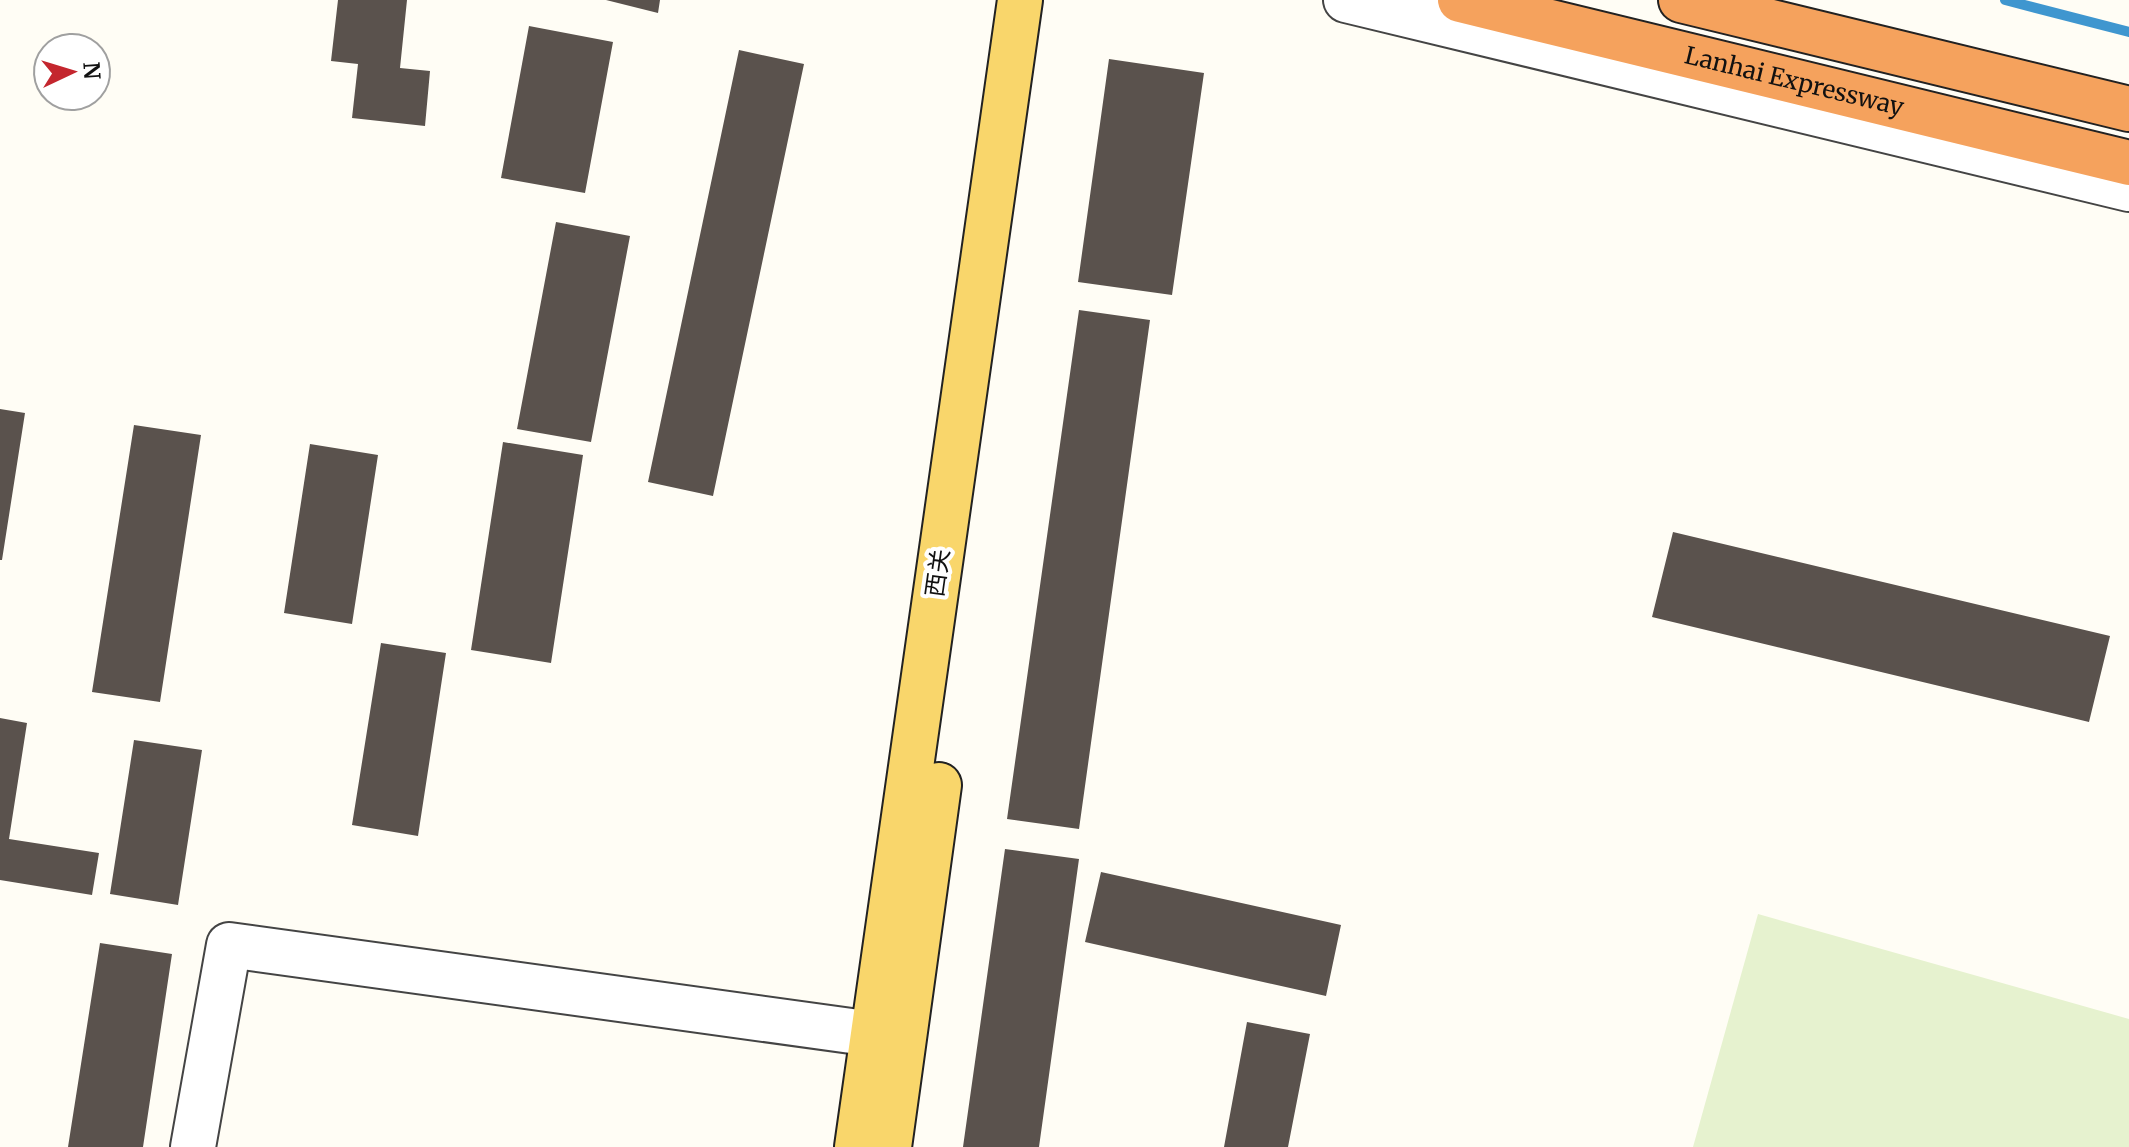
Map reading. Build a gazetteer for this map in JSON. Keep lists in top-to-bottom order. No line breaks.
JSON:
{"streets":{"highway":["Lanhai Expressway"],"main road":["西关"]},"north":"right"}
